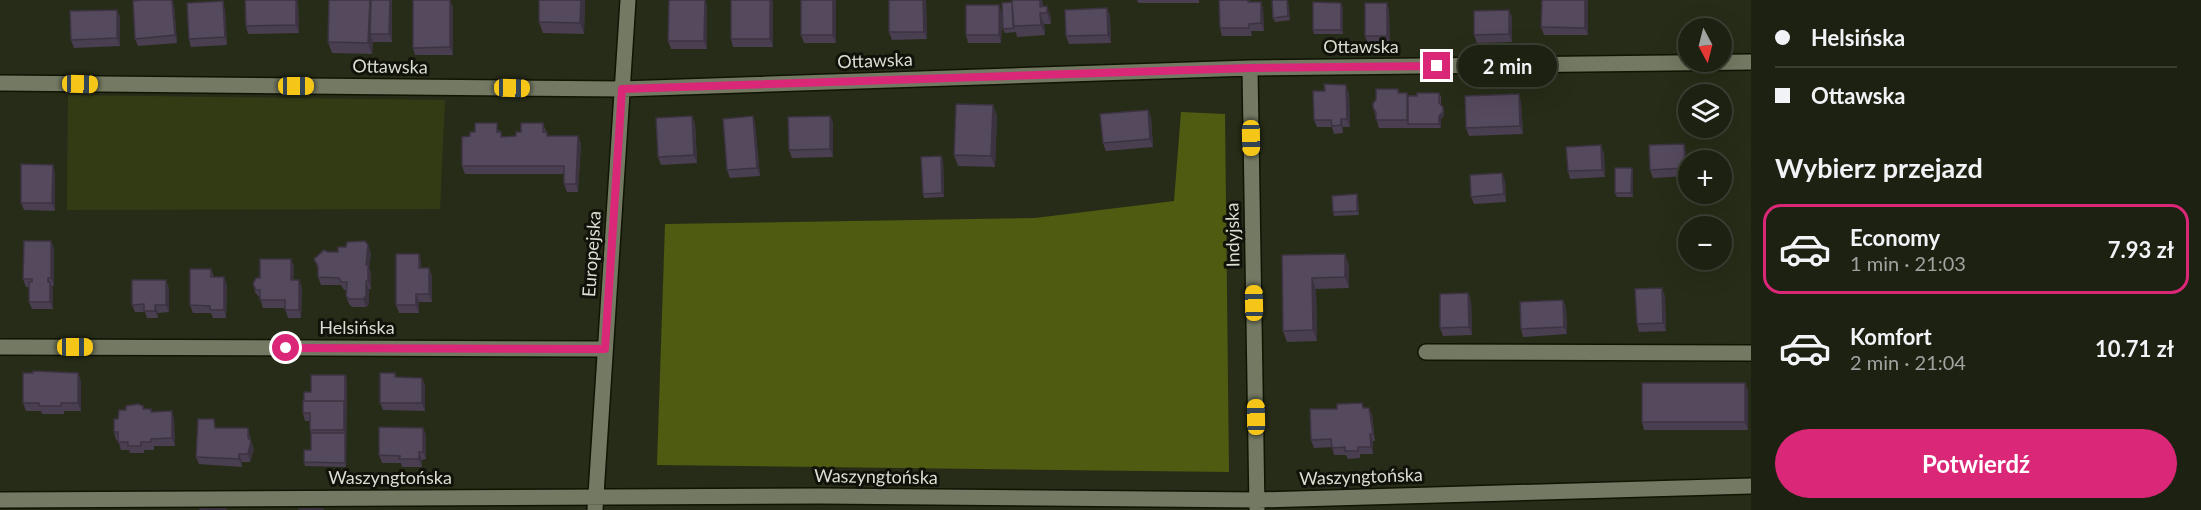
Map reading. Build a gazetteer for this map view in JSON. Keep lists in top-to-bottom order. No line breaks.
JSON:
{"streets":{"street":["Ottawska","Indyjska","Europejska","Helsińska","Waszyngtońska"]},"crossings":[["Ottawska","Indyjska"],["Ottawska","Europejska"],["Indyjska","Waszyngtońska"],["Europejska","Helsińska"],["Europejska","Waszyngtońska"]],"north":"bottom","page":{"banner":["Helsińska","Ottawska"],"map_buttons":["+","−"],"bubble":"2 min","heading":"Wybierz przejazd","list":[{"name":"Economy","note":"1 min · 21:03","value":"7.93 zł"},{"name":"Komfort","note":"2 min · 21:04","value":"10.71 zł"}],"buttons":"Potwierdź"}}
